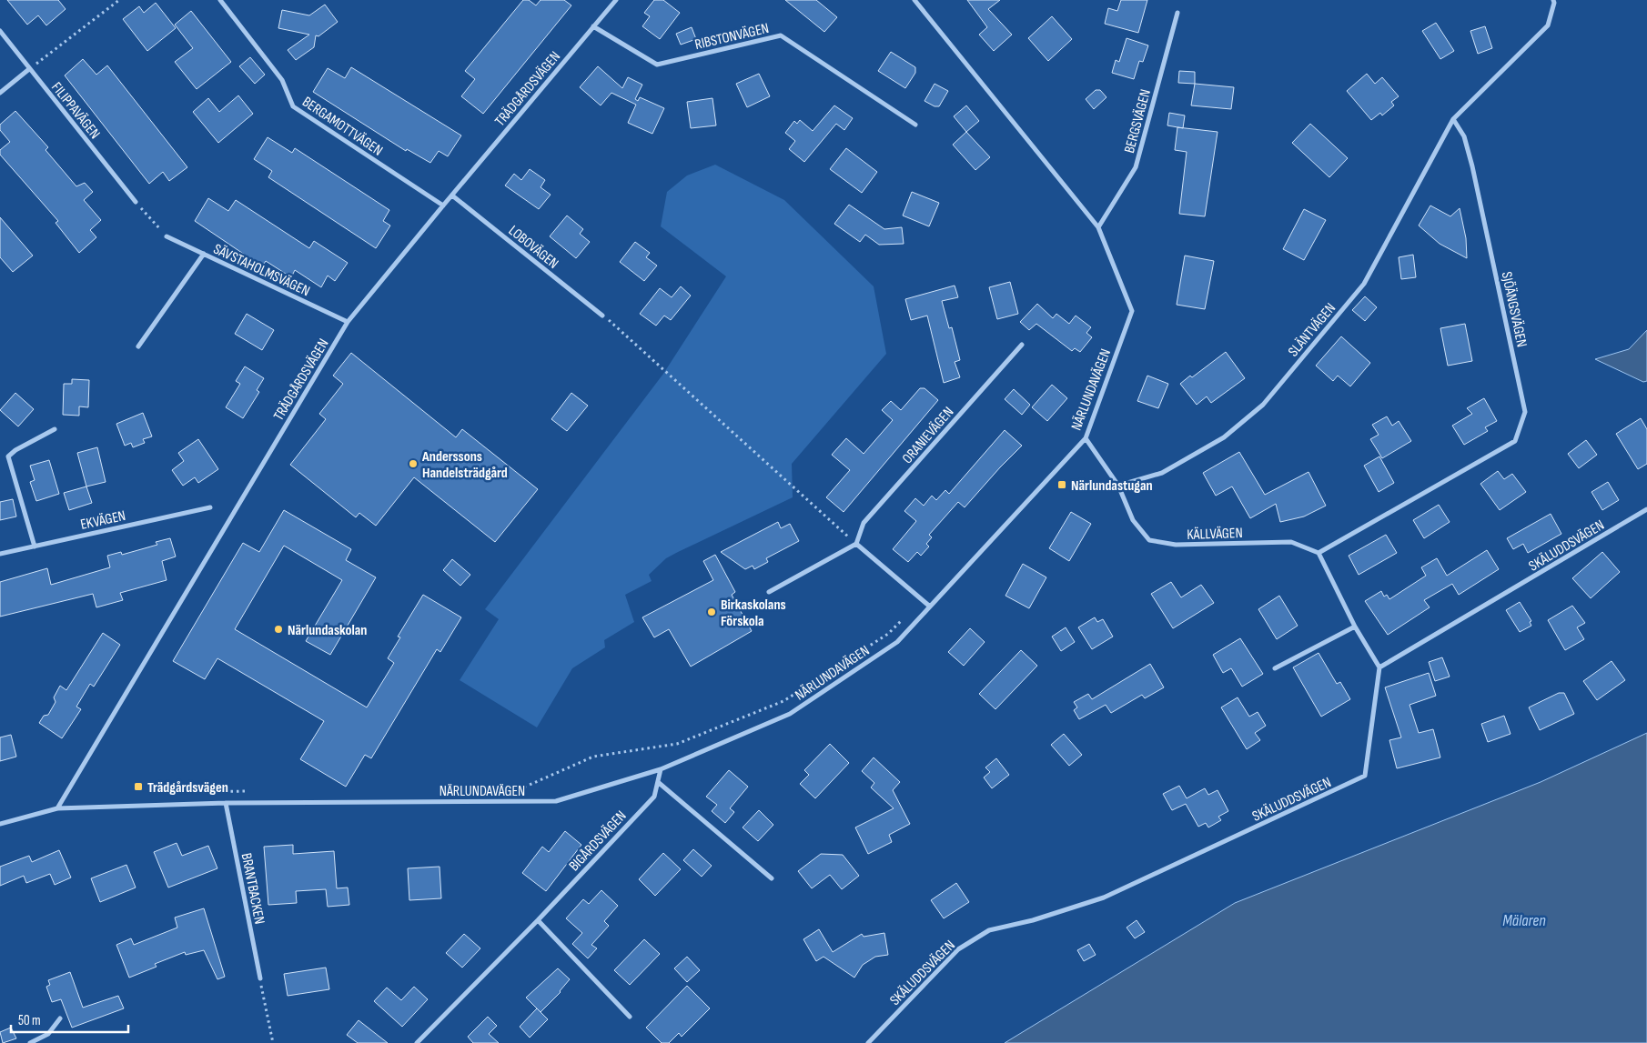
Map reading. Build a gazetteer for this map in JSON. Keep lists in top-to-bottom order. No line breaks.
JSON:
{"streets":{"street":["RIBSTONVÄGEN","TRÄDGÅRDSVÄGEN","FILIPPAVÄGEN","BERGSVÄGEN","BERGAMOTTVÄGEN","LOBOVÄGEN","SÄVSTAHOLMSVÄGEN","SJÖÄNGSVÄGEN","SLÄNTVÄGEN","NÄRLUNDAVÄGEN","ORANIEVÄGEN","EKVÄGEN","KÄLLVÄGEN","SKÄLUDDSVÄGEN","BIGÅRDSVÄGEN","BRANTBACKEN"]},"crossings":[["RIBSTONVÄGEN","TRÄDGÅRDSVÄGEN"],["TRÄDGÅRDSVÄGEN","BERGAMOTTVÄGEN"],["TRÄDGÅRDSVÄGEN","LOBOVÄGEN"],["TRÄDGÅRDSVÄGEN","SÄVSTAHOLMSVÄGEN"],["TRÄDGÅRDSVÄGEN","NÄRLUNDAVÄGEN"],["BERGSVÄGEN","NÄRLUNDAVÄGEN"],["SJÖÄNGSVÄGEN","SLÄNTVÄGEN"],["SJÖÄNGSVÄGEN","KÄLLVÄGEN"],["SLÄNTVÄGEN","KÄLLVÄGEN"],["NÄRLUNDAVÄGEN","KÄLLVÄGEN"],["NÄRLUNDAVÄGEN","BIGÅRDSVÄGEN"],["NÄRLUNDAVÄGEN","BRANTBACKEN"]],"water":["Mälaren"],"places":{"other":["Anderssons Handelsträdgård","Birkaskolans Förskola","Närlundaskolan"],"transit":["Närlundastugan","Trädgårdsvägen"]},"scale_bar":"50 m"}
